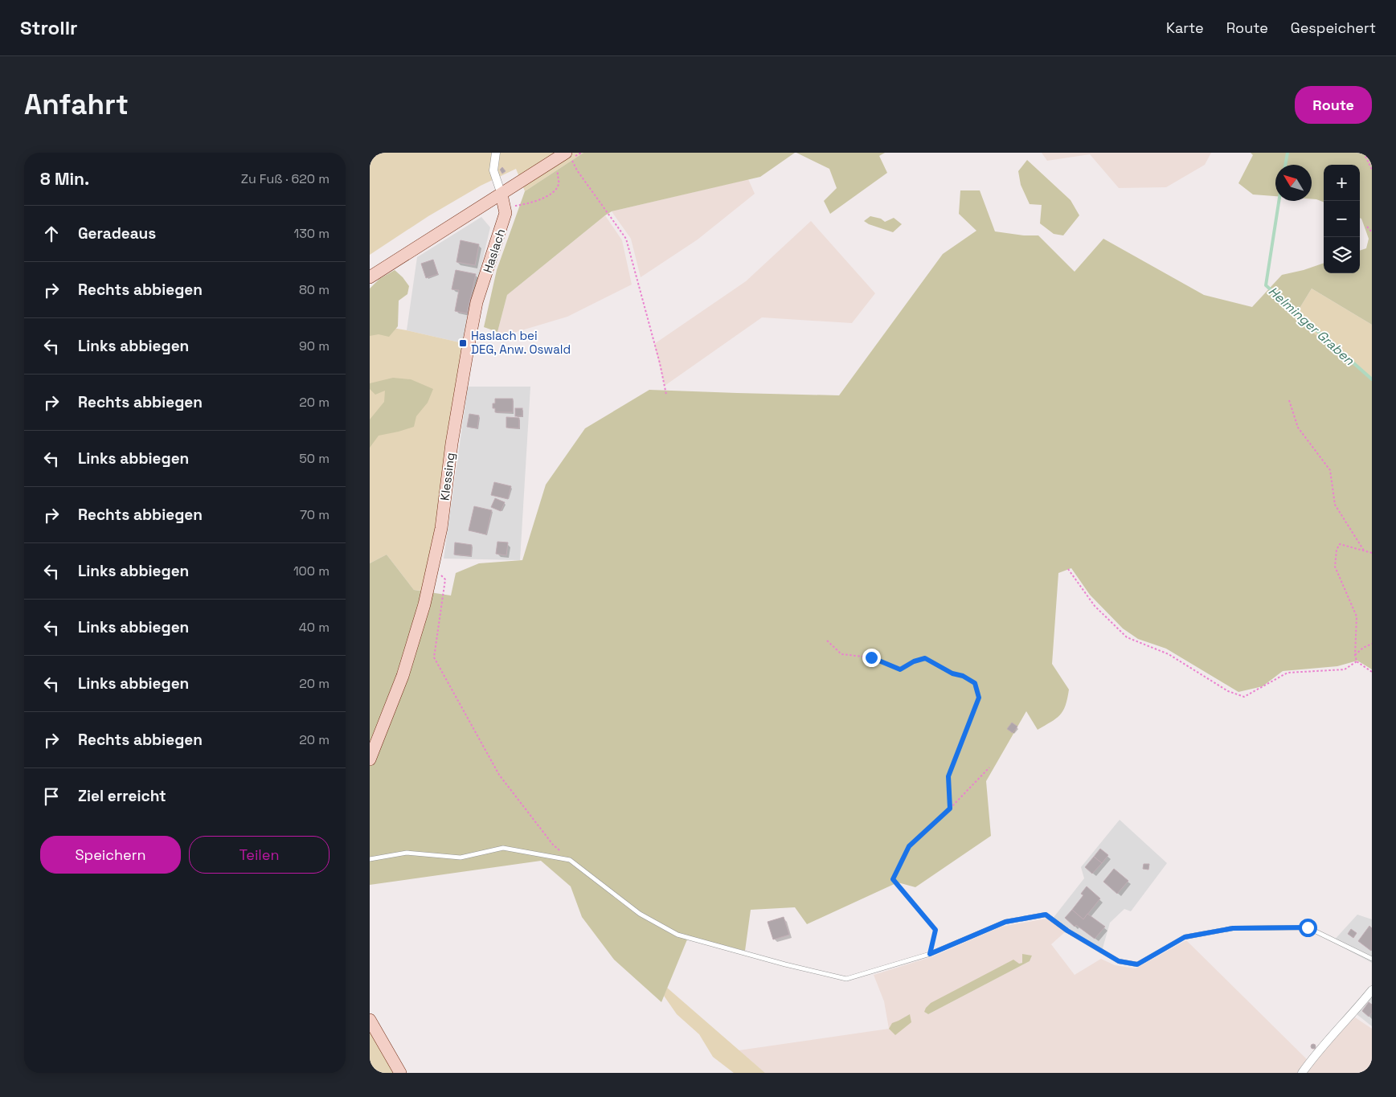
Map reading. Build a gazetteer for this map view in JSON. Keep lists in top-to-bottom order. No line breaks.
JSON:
{"streets":{"street":["Haslach","Klessing"]},"crossings":[["Haslach","Klessing"]],"water":["Helminger Graben"],"places":{"transit":["Haslach bei DEG, Anw. Oswald"]},"north":"top left","page":{"header":"Strollr","nav":["Karte","Route","Gespeichert"],"buttons":["Route",["Speichern","Teilen"]],"title":"Anfahrt","heading":["8 Min.","Zu Fuß · 620 m"],"map_buttons":["+","−"],"list":[["Geradeaus","130 m"],["Rechts abbiegen","80 m"],["Links abbiegen","90 m"],["Rechts abbiegen","20 m"],["Links abbiegen","50 m"],["Rechts abbiegen","70 m"],["Links abbiegen","100 m"],["Links abbiegen","40 m"],["Links abbiegen","20 m"],["Rechts abbiegen","20 m"],"Ziel erreicht"]}}
